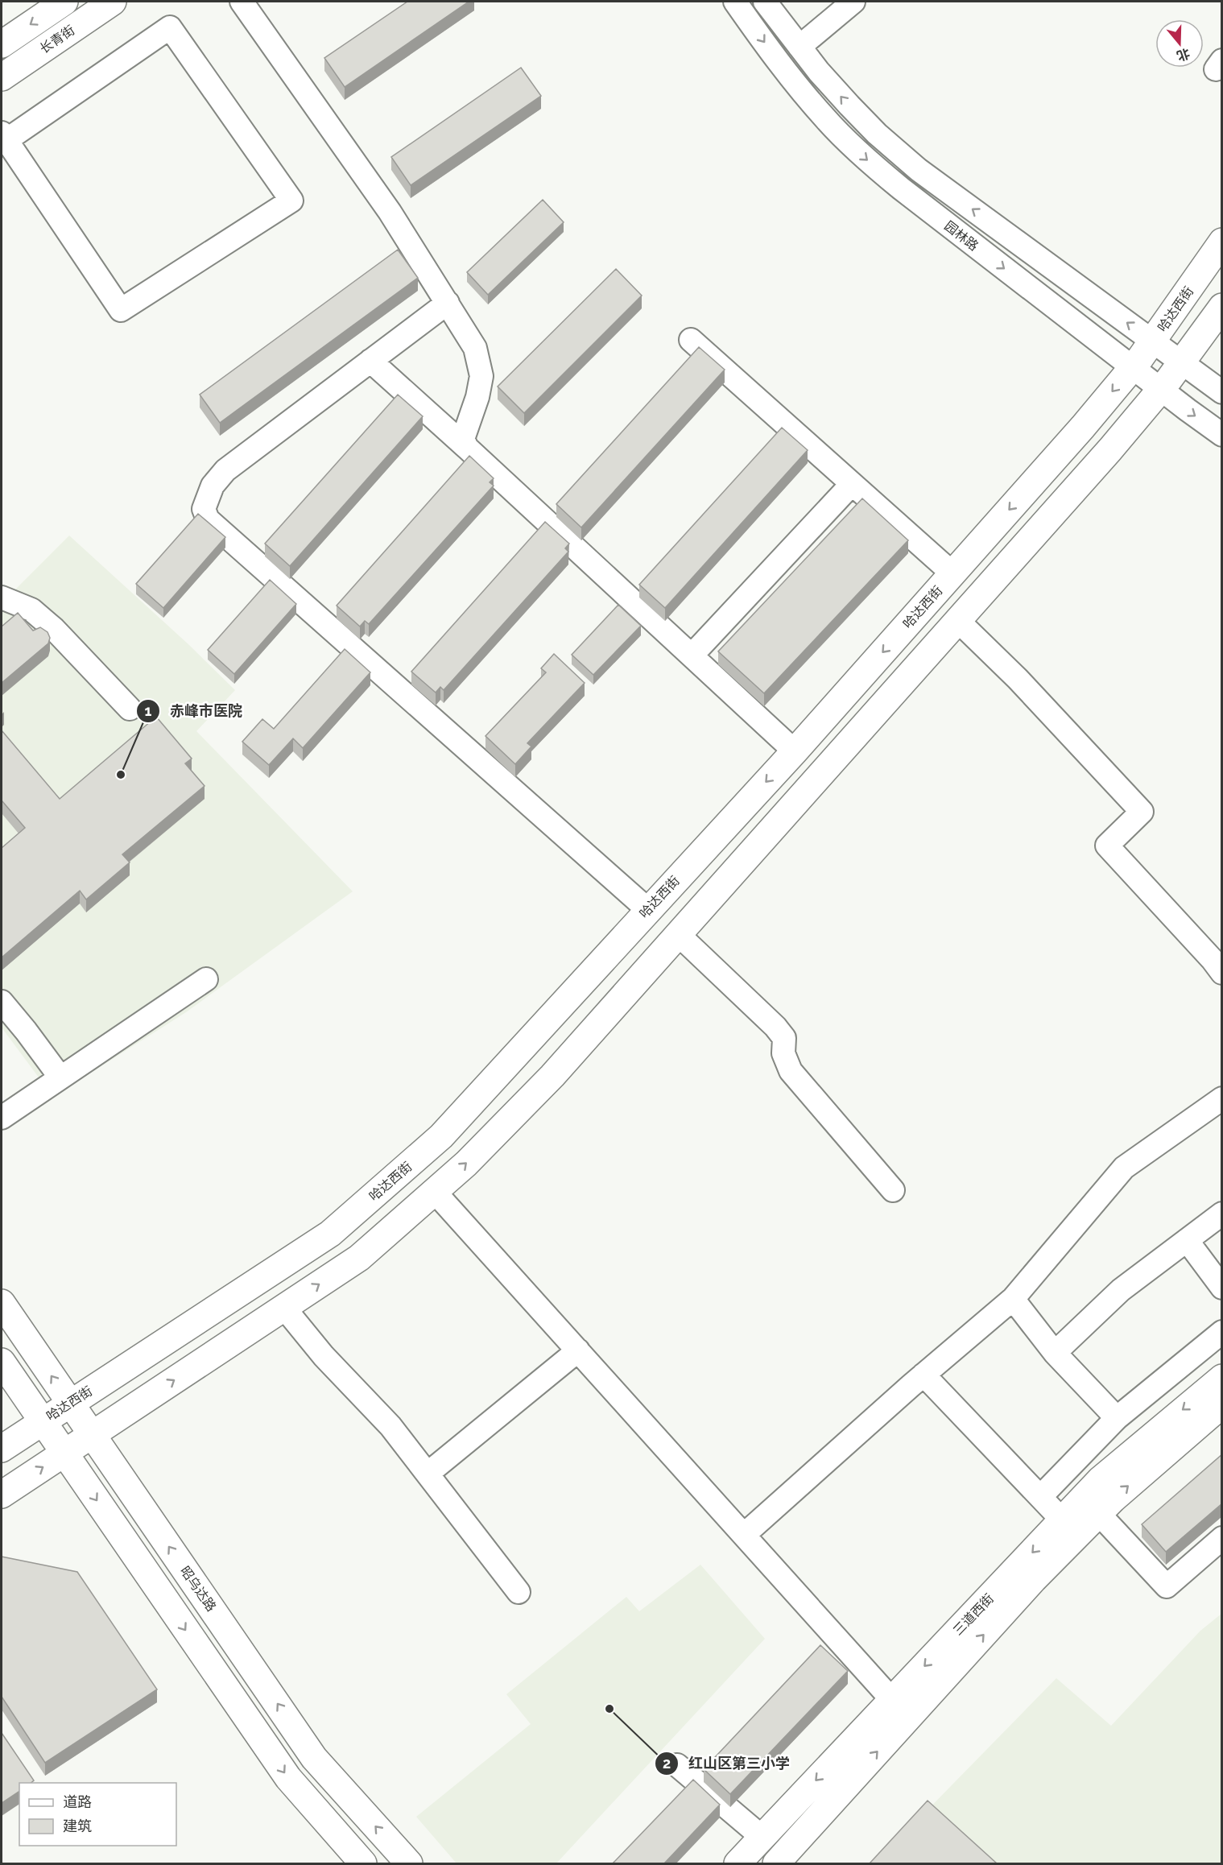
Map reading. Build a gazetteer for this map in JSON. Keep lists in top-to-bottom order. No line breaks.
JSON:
{"streets":{"main road":["长青街","哈达西街","昭乌达路","三道西街"],"street":["园林路"]},"crossings":[["园林路","哈达西街"],["哈达西街","昭乌达路"]],"places":["赤峰市医院","红山区第三小学"],"legend":["道路","建筑"],"north":"bottom"}
